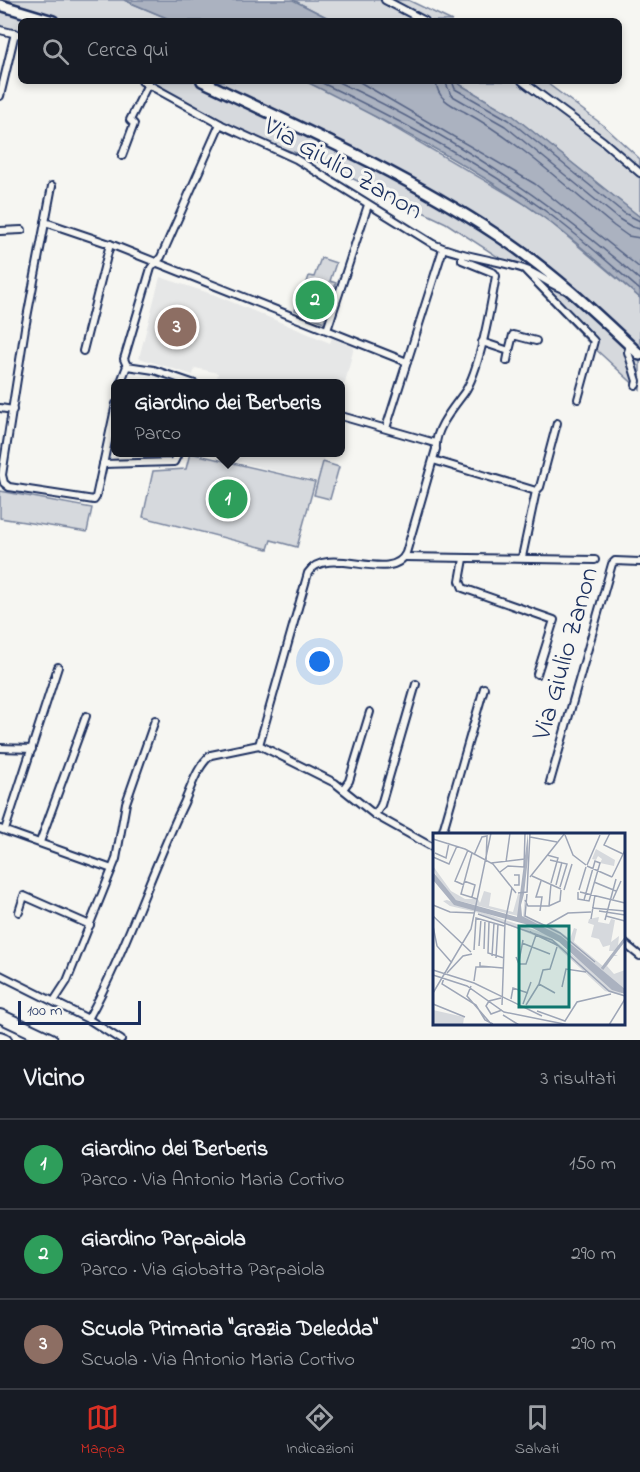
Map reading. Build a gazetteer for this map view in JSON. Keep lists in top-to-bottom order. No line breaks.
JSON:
{"streets":{"street":["Via Giulio Zanon"]},"scale_bar":"100 m","page":{"search":"Cerca qui","pins":["2","3","1"],"popup":["Giardino dei Berberis","Parco"],"scale":"100 m","heading":["Vicino","3 risultati"],"list":[{"mark":"1","name":"Giardino dei Berberis","note":"Parco · Via Antonio Maria Cortivo","value":"150 m"},{"mark":"2","name":"Giardino Parpaiola","note":"Parco · Via Giobatta Parpaiola","value":"290 m"},{"mark":"3","name":"Scuola Primaria \"Grazia Deledda\"","note":"Scuola · Via Antonio Maria Cortivo","value":"290 m"}],"nav":["Mappa","Indicazioni","Salvati"]}}
